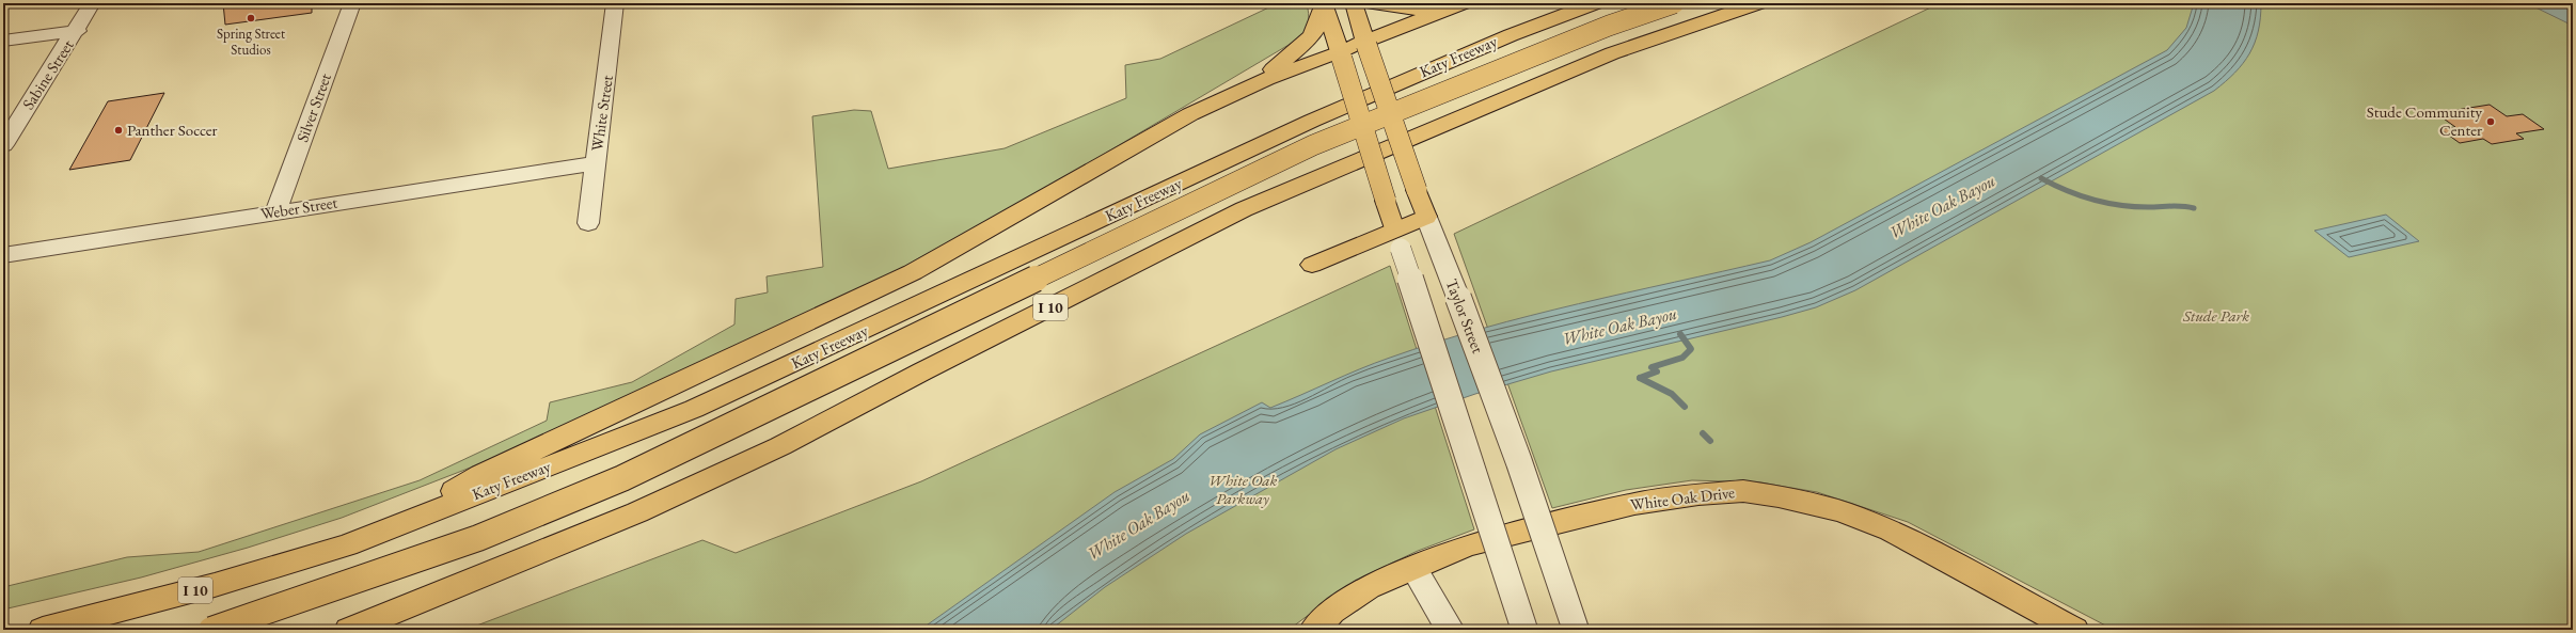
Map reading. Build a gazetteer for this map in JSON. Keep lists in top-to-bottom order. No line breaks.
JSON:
{"streets":{"main road":["Katy Freeway","I 10","Taylor Street","White Oak Drive"],"street":["Sabine Street","Silver Street","White Street","Weber Street"]},"crossings":[["Silver Street","Weber Street"],["White Street","Weber Street"]],"water":["White Oak Bayou"],"parks":["Stude Park","White Oak Parkway"],"places":["Spring Street Studios","Stude Community Center","Panther Soccer"]}
